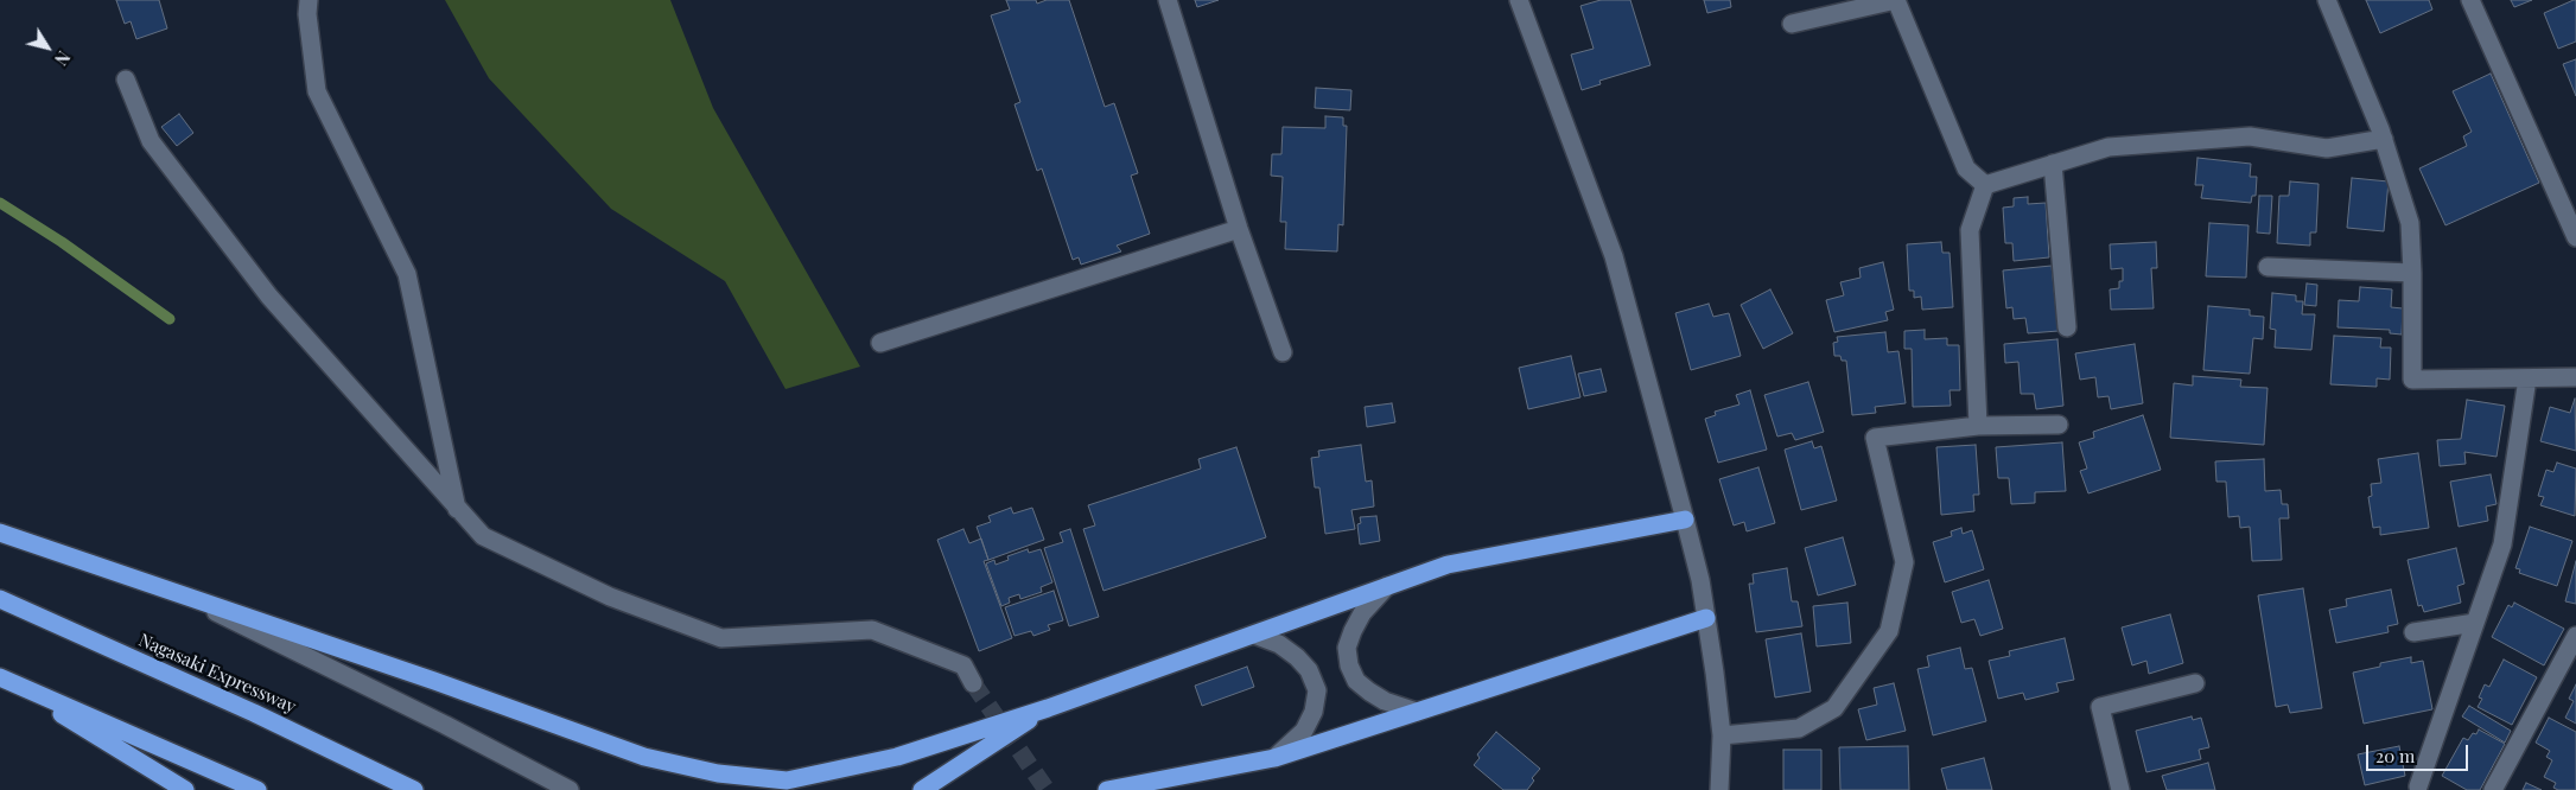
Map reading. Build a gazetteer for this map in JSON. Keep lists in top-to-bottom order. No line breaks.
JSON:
{"streets":{"highway":["Nagasaki Expressway"]},"scale_bar":"20 m","north":"bottom right"}
